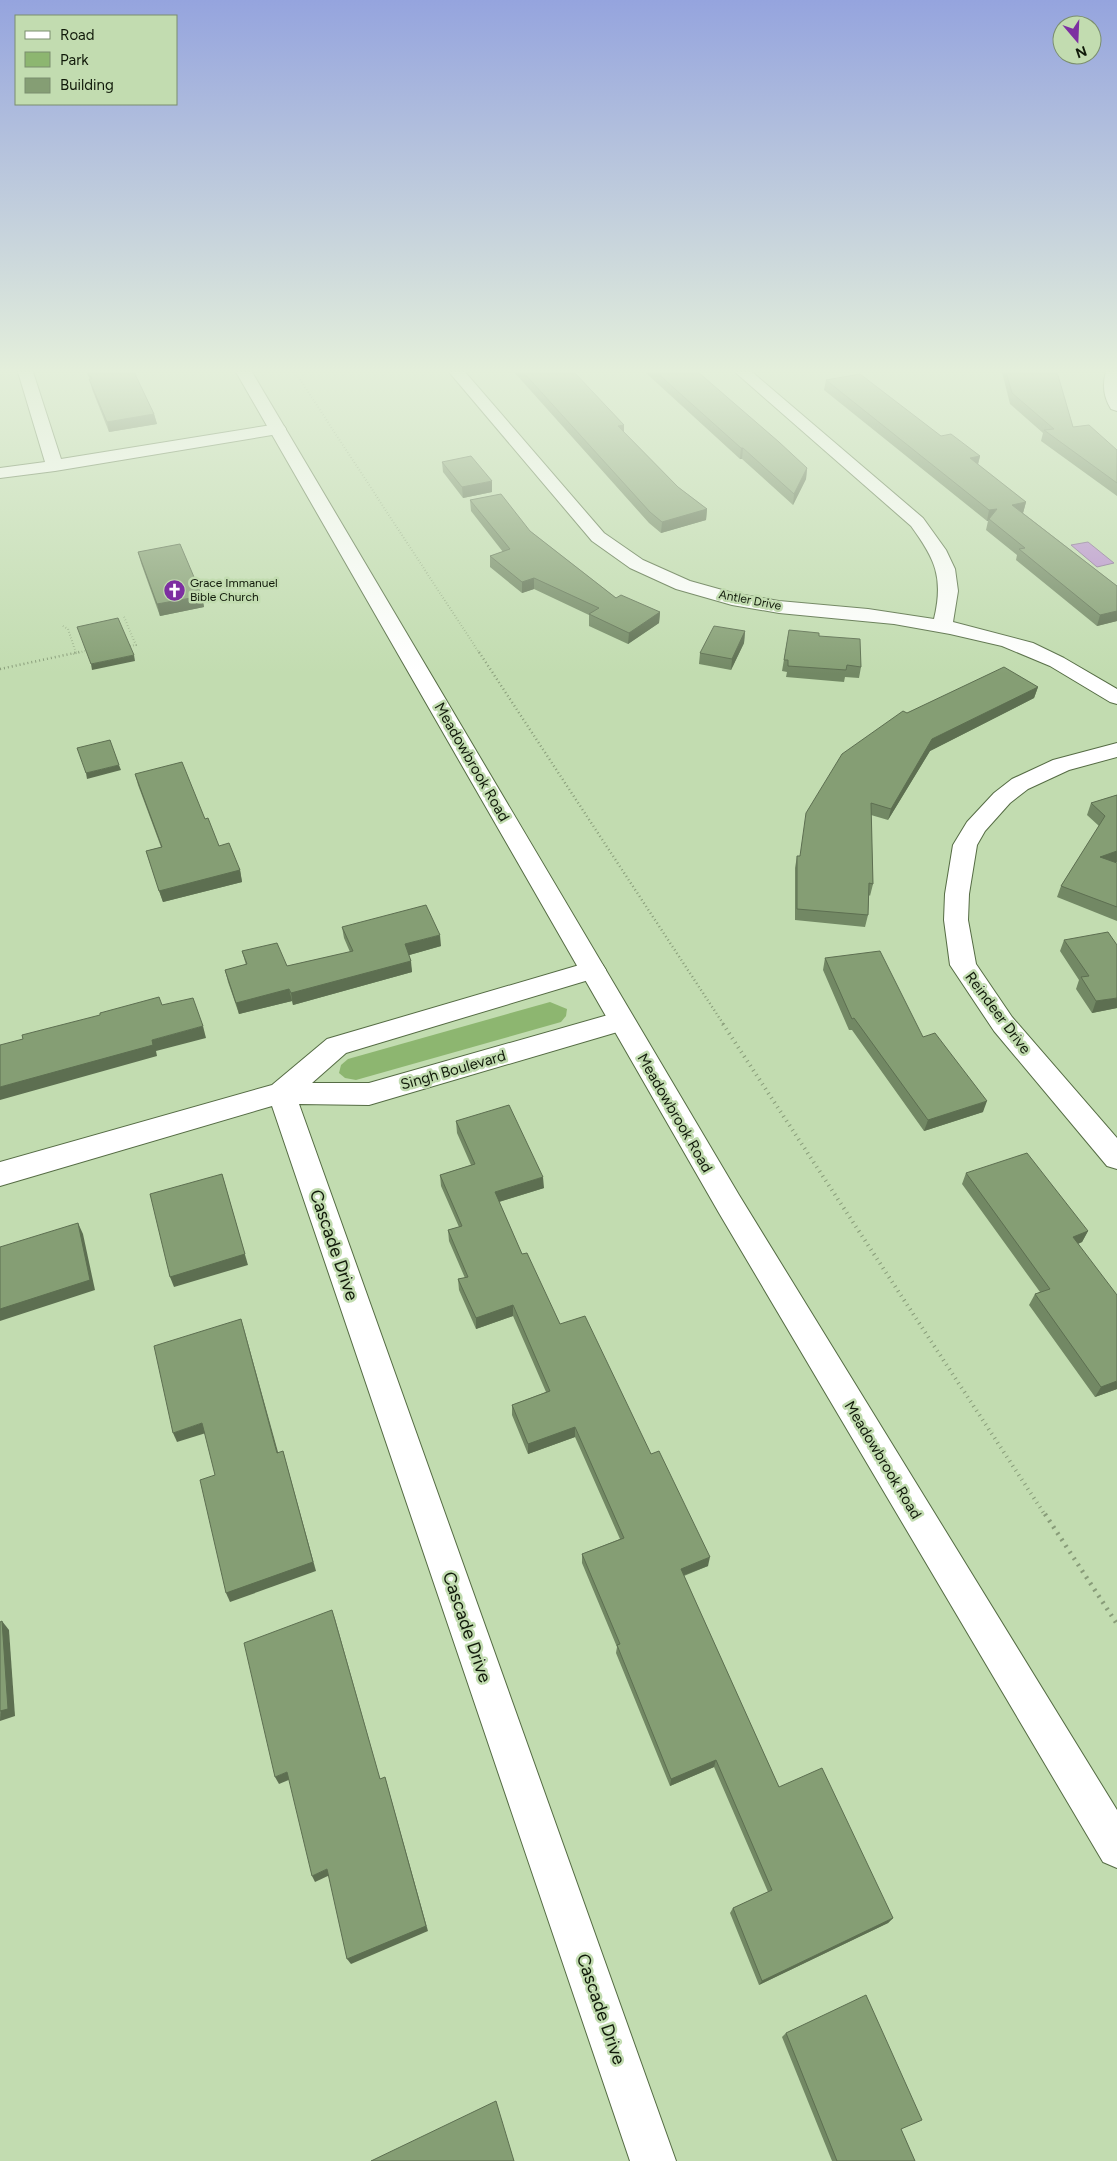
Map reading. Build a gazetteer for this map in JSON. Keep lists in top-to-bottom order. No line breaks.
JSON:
{"streets":{"street":["Antler Drive","Meadowbrook Road","Reindeer Drive","Singh Boulevard","Cascade Drive"]},"crossings":[["Meadowbrook Road","Singh Boulevard"],["Singh Boulevard","Cascade Drive"]],"places":{"church":["Grace Immanuel Bible Church"]},"legend":["Road","Park","Building"],"north":"bottom"}
